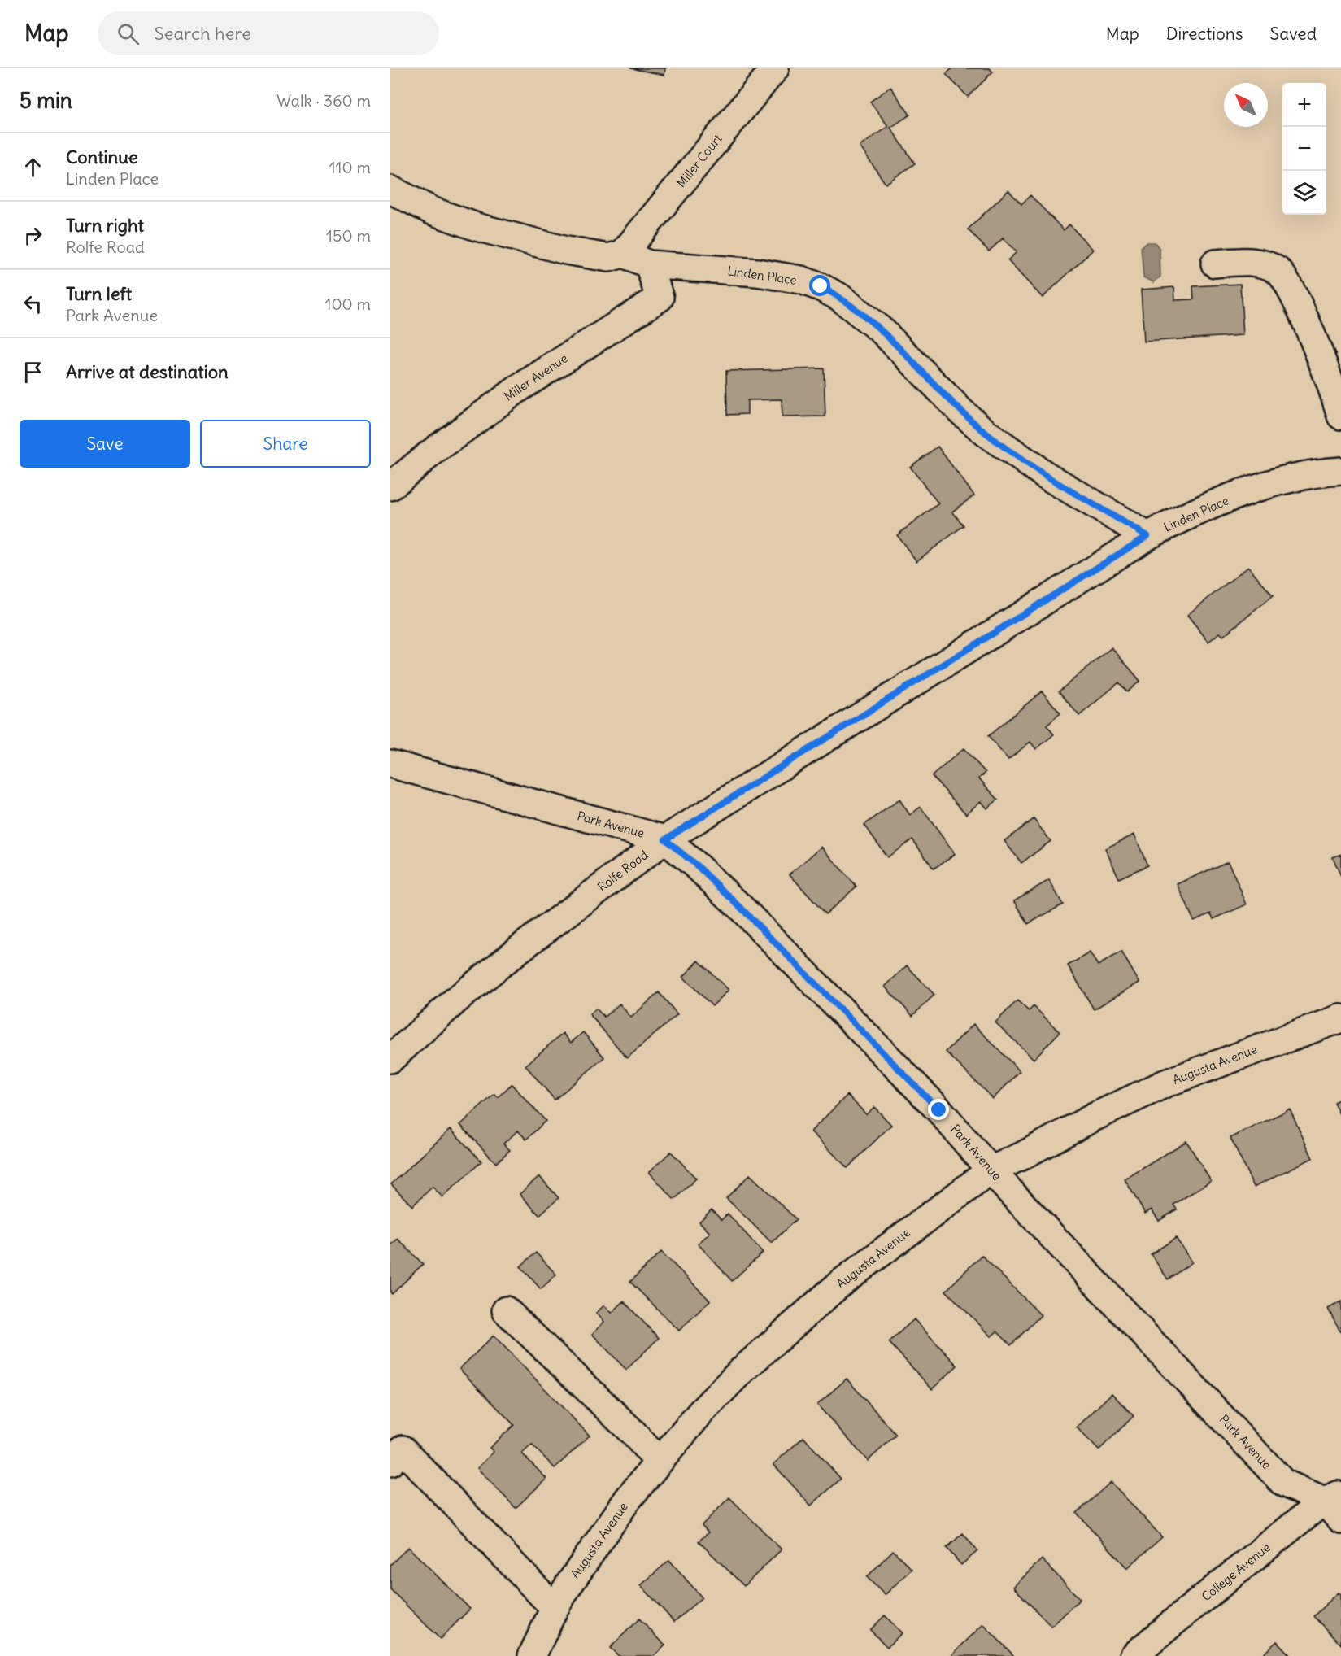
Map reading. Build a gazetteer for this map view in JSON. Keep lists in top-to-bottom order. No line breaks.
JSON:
{"streets":{"street":["Miller Court","Linden Place","Miller Avenue","Park Avenue","Rolfe Road","Augusta Avenue","College Avenue"]},"crossings":[["Miller Court","Linden Place"],["Linden Place","Miller Avenue"],["Linden Place","Rolfe Road"],["Park Avenue","Rolfe Road"],["Park Avenue","Augusta Avenue"],["Park Avenue","College Avenue"]],"north":"top left","page":{"header":"Map","search":"Search here","nav":["Map","Directions","Saved"],"heading":["5 min","Walk · 360 m"],"map_buttons":["+","−"],"list":[["Continue","Linden Place","110 m"],["Turn right","Rolfe Road","150 m"],["Turn left","Park Avenue","100 m"],"Arrive at destination"],"buttons":["Save","Share"]}}
